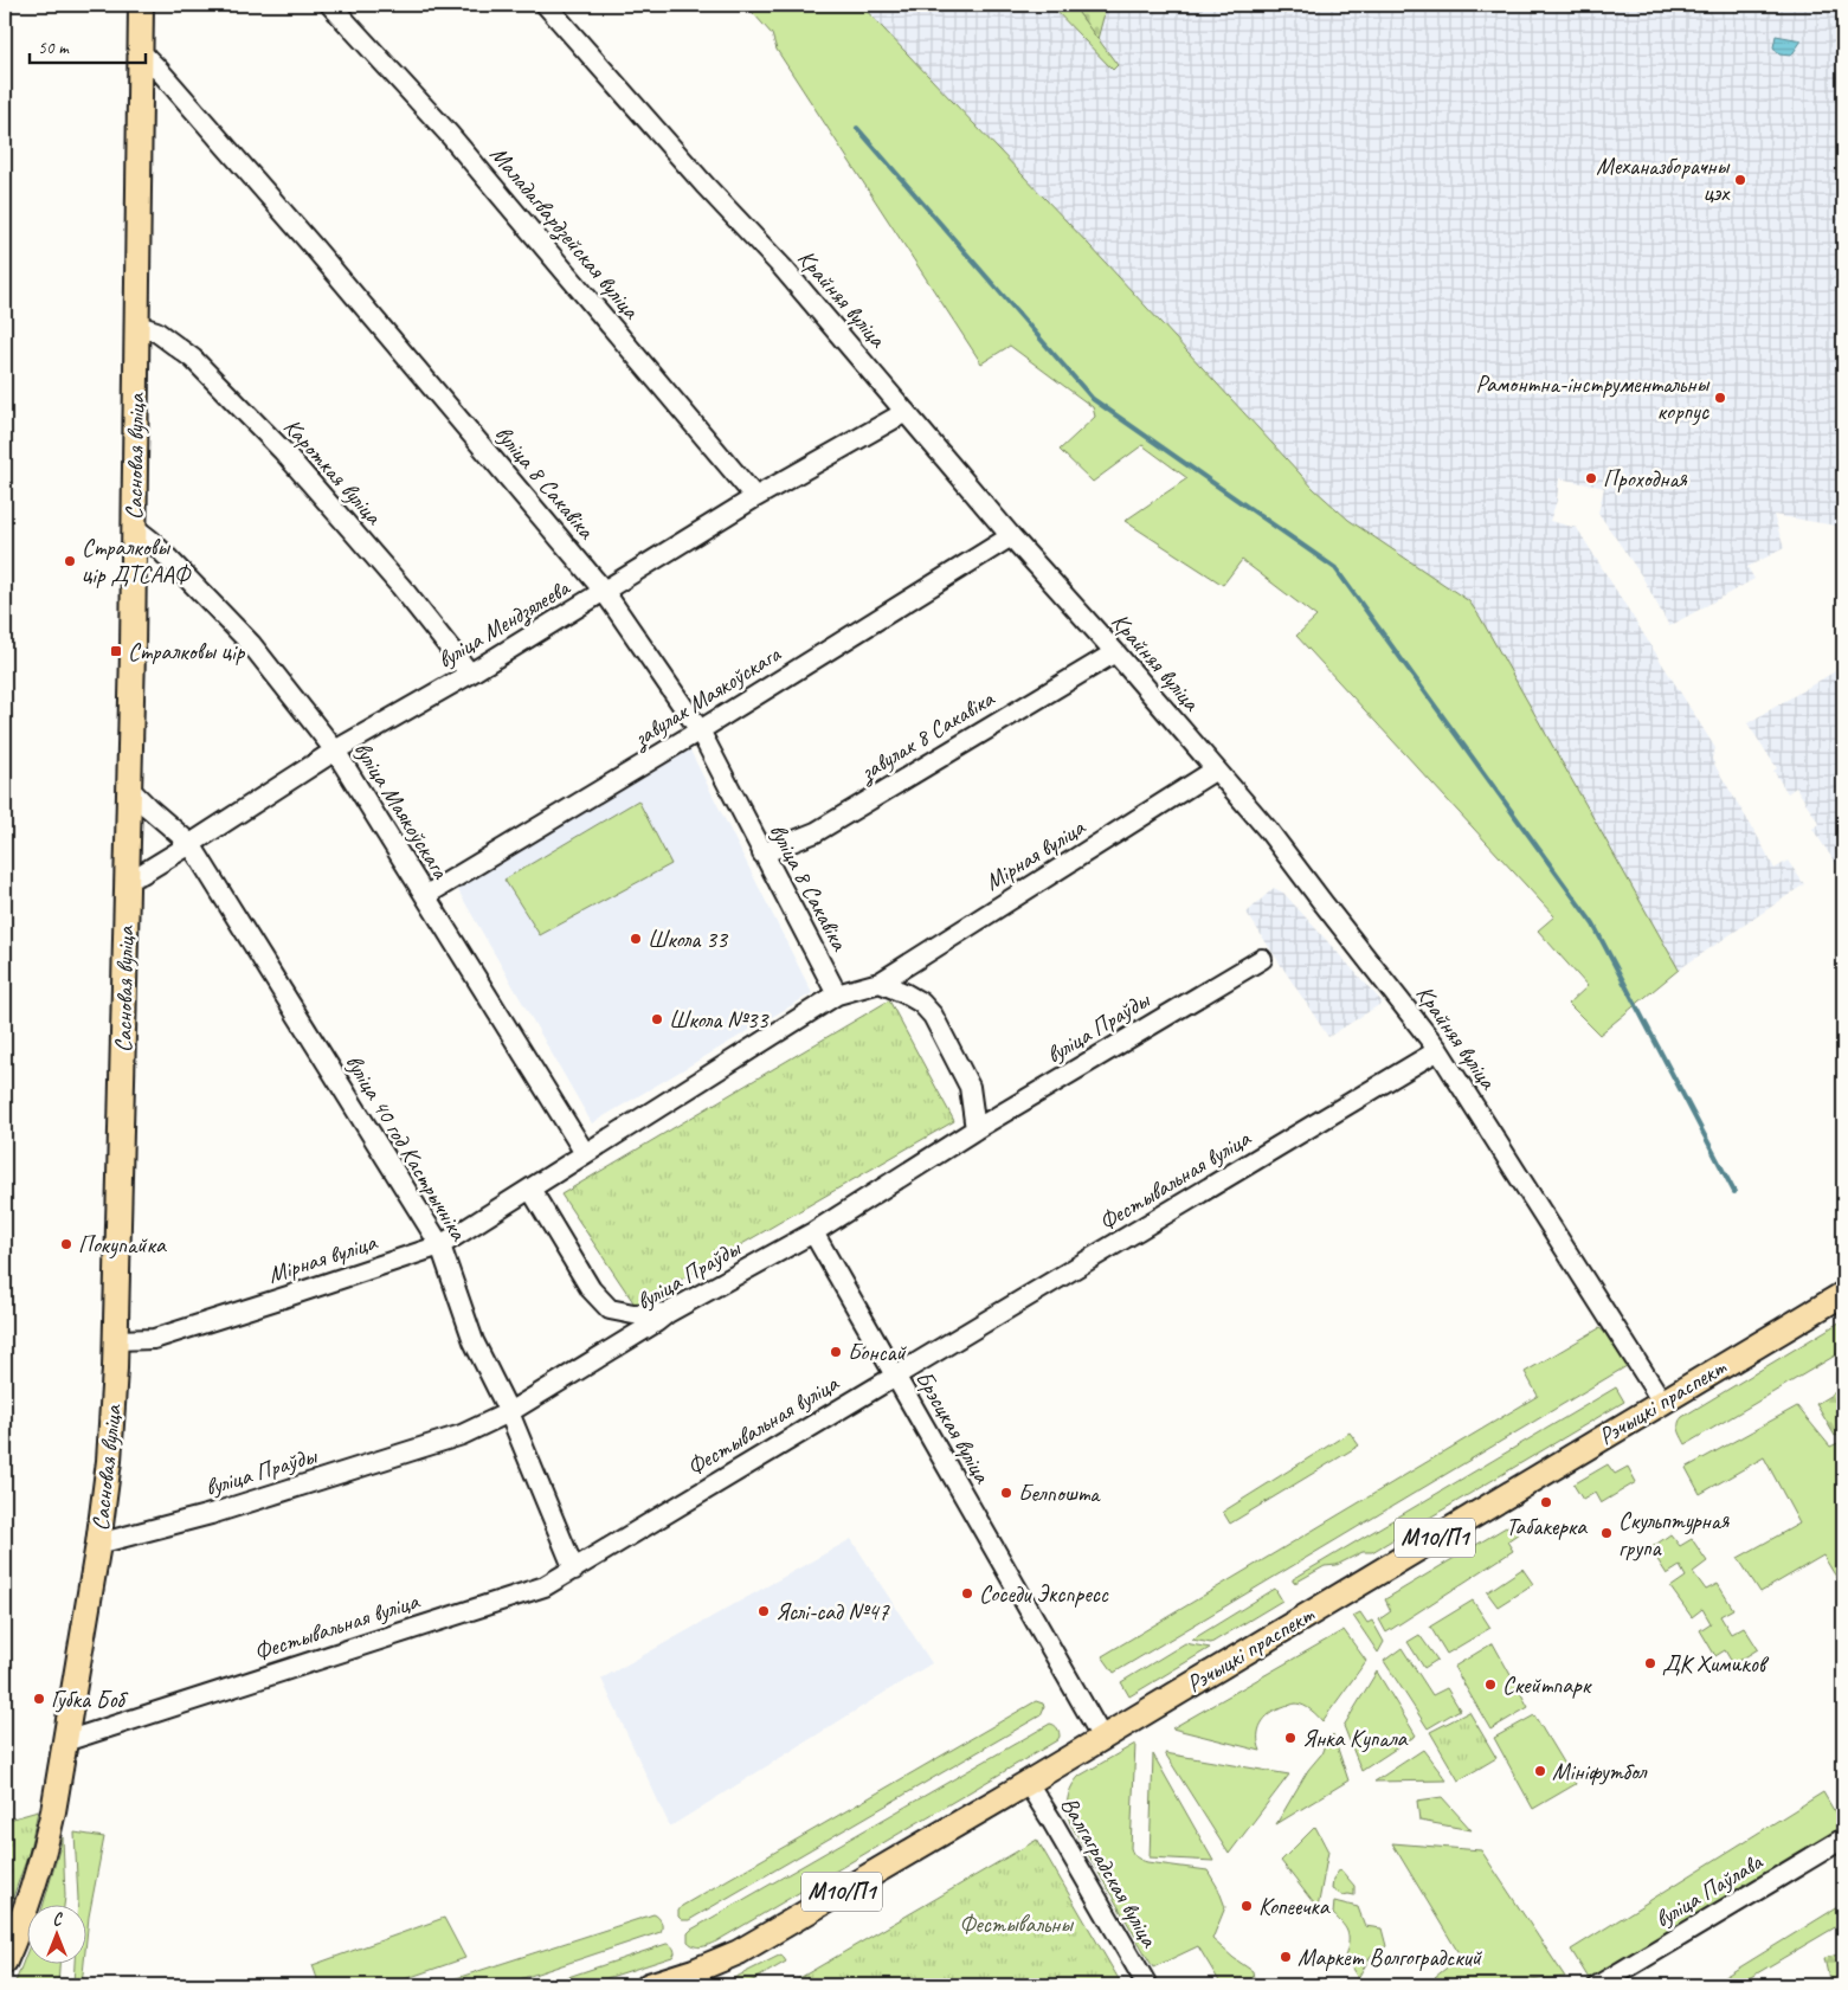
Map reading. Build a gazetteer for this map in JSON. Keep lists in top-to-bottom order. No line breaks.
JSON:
{"streets":{"main road":["Сасновая вуліца","Рэчыцкі праспект","М10/П1"],"street":["Маладагвардзейская вуліца","Крайняя вуліца","Кароткая вуліца","вуліца 8 Сакавіка","вуліца Мендзялеева","завулак Маякоўскага","завулак 8 Сакавіка","вуліца Маякоўскага","Мірная вуліца","вуліца Праўды","вуліца 40 год Кастрычніка","Фестывальная вуліца","Брэсцкая вуліца","Валгаградская вуліца","вуліца Паўлава"]},"crossings":[["Маладагвардзейская вуліца","вуліца Мендзялеева"],["Крайняя вуліца","вуліца Мендзялеева"],["Крайняя вуліца","завулак Маякоўскага"],["Крайняя вуліца","завулак 8 Сакавіка"],["Крайняя вуліца","Мірная вуліца"],["Крайняя вуліца","Фестывальная вуліца"],["Крайняя вуліца","Рэчыцкі праспект"],["Сасновая вуліца","Кароткая вуліца"],["Сасновая вуліца","вуліца 8 Сакавіка"],["Сасновая вуліца","вуліца Мендзялеева"],["Сасновая вуліца","вуліца Маякоўскага"],["Сасновая вуліца","Мірная вуліца"],["Сасновая вуліца","вуліца Праўды"],["Сасновая вуліца","вуліца 40 год Кастрычніка"],["Сасновая вуліца","Фестывальная вуліца"],["Кароткая вуліца","вуліца Мендзялеева"],["вуліца 8 Сакавіка","вуліца Мендзялеева"],["вуліца 8 Сакавіка","завулак Маякоўскага"],["вуліца 8 Сакавіка","завулак 8 Сакавіка"],["вуліца 8 Сакавіка","Мірная вуліца"],["вуліца Мендзялеева","вуліца Маякоўскага"],["вуліца Мендзялеева","вуліца 40 год Кастрычніка"],["завулак Маякоўскага","вуліца Маякоўскага"],["вуліца Маякоўскага","Мірная вуліца"],["Мірная вуліца","вуліца 40 год Кастрычніка"],["вуліца Праўды","вуліца 40 год Кастрычніка"],["вуліца Праўды","Брэсцкая вуліца"],["вуліца 40 год Кастрычніка","Фестывальная вуліца"],["Фестывальная вуліца","Брэсцкая вуліца"],["Рэчыцкі праспект","Брэсцкая вуліца"],["Рэчыцкі праспект","Валгаградская вуліца"]],"parks":["Фестывальны"],"places":{"other":["Механазборачны цэх","Рамонтна-інструментальны корпус","Проходная","Стралковы цір ДТСААФ","Школа 33","Школа №33","Покупайка","Бонсай","Белпошта","Табакерка","Скульптурная група","Соседи Экспресс","Яслі-сад №47","ДК Химиков","Скейтпарк","Губка Боб","Янка Купала","Мініфутбол","Копеечка","Маркет Волгоградский"],"transit":["Стралковы цір"]},"scale_bar":"50 m","north":"top"}
